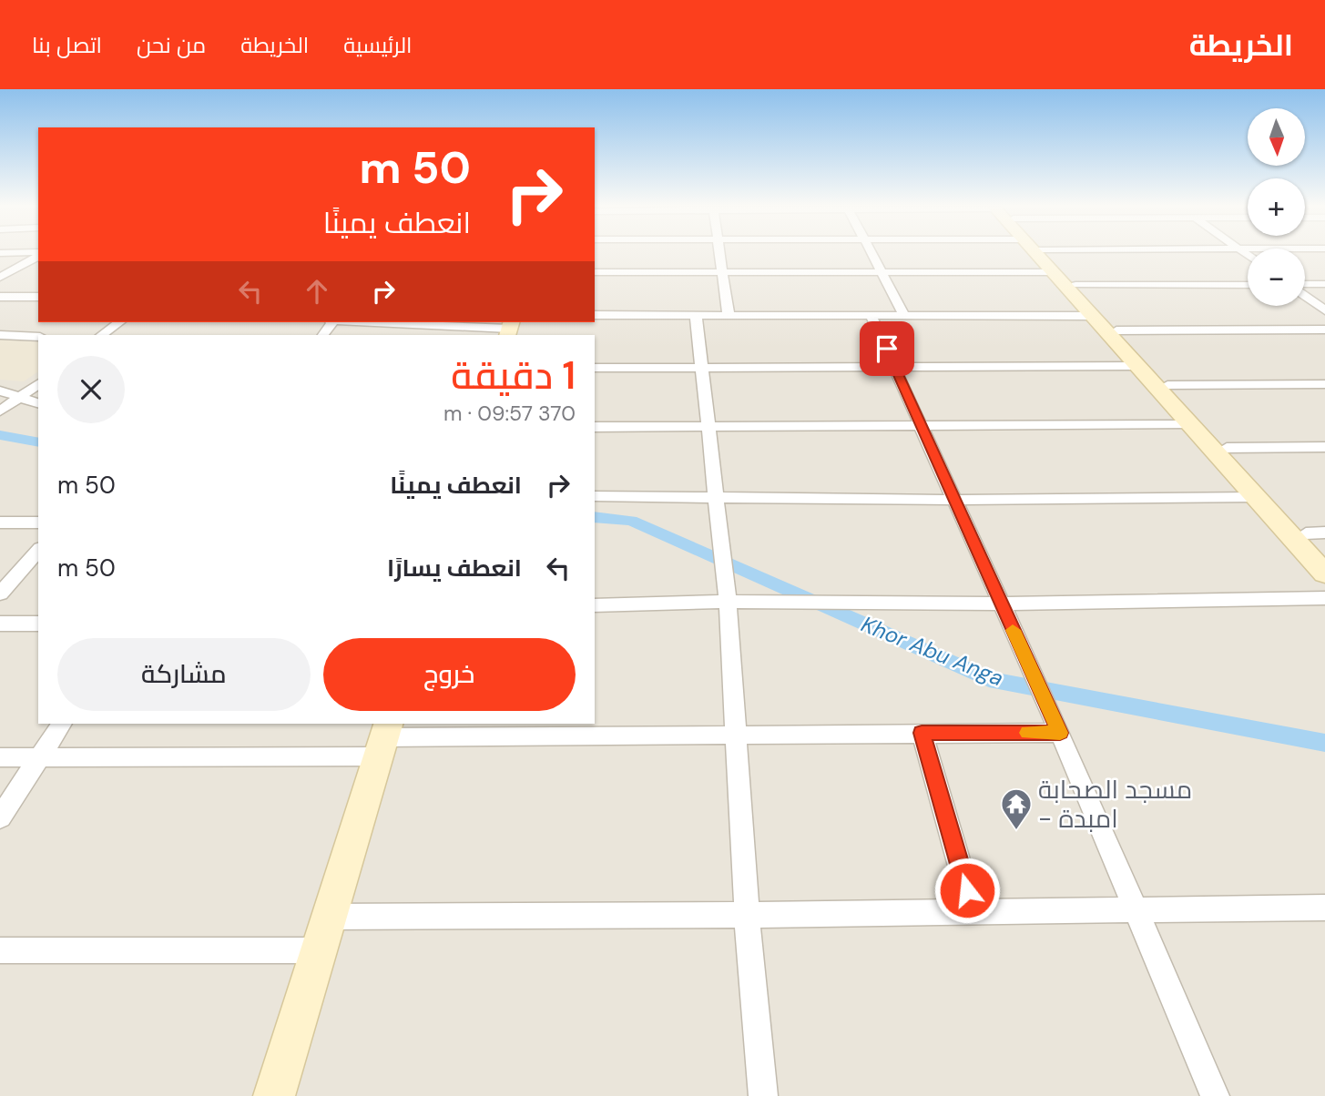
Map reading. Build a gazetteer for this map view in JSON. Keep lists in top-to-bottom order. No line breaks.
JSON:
{"water":["Khor Abu Anga"],"places":{"temple":["مسجد الصحابة - امبدة"]},"north":"bottom","page":{"header":"الخريطة","nav":["الرئيسية","الخريطة","من نحن","اتصل بنا"],"map_buttons":["+","−"],"turn":["50 m","انعطف يمينًا"],"heading":["1 دقيقة","370 m · 09:57"],"list":[{"name":"انعطف يمينًا","value":"50 m"},{"name":"انعطف يسارًا","value":"50 m"}],"buttons":["خروج","مشاركة"]}}
